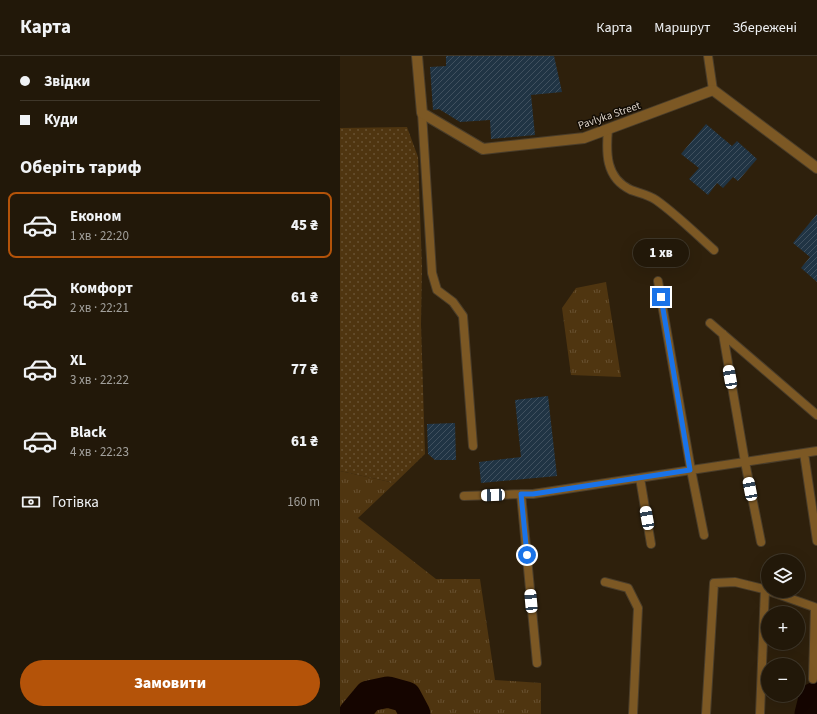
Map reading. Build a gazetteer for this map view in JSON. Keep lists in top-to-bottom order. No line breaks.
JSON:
{"streets":{"street":["Pavlyka Street"]},"page":{"header":"Карта","nav":["Карта","Маршрут","Збережені"],"banner":["Звідки","Куди"],"heading":"Оберіть тариф","list":[{"name":"Економ","note":"1 хв · 22:20","value":"45 ₴"},{"name":"Комфорт","note":"2 хв · 22:21","value":"61 ₴"},{"name":"XL","note":"3 хв · 22:22","value":"77 ₴"},{"name":"Black","note":"4 хв · 22:23","value":"61 ₴"}],"bubble":"1 хв","pay":["Готівка","160 m"],"map_buttons":["+","−"],"buttons":"Замовити"}}
